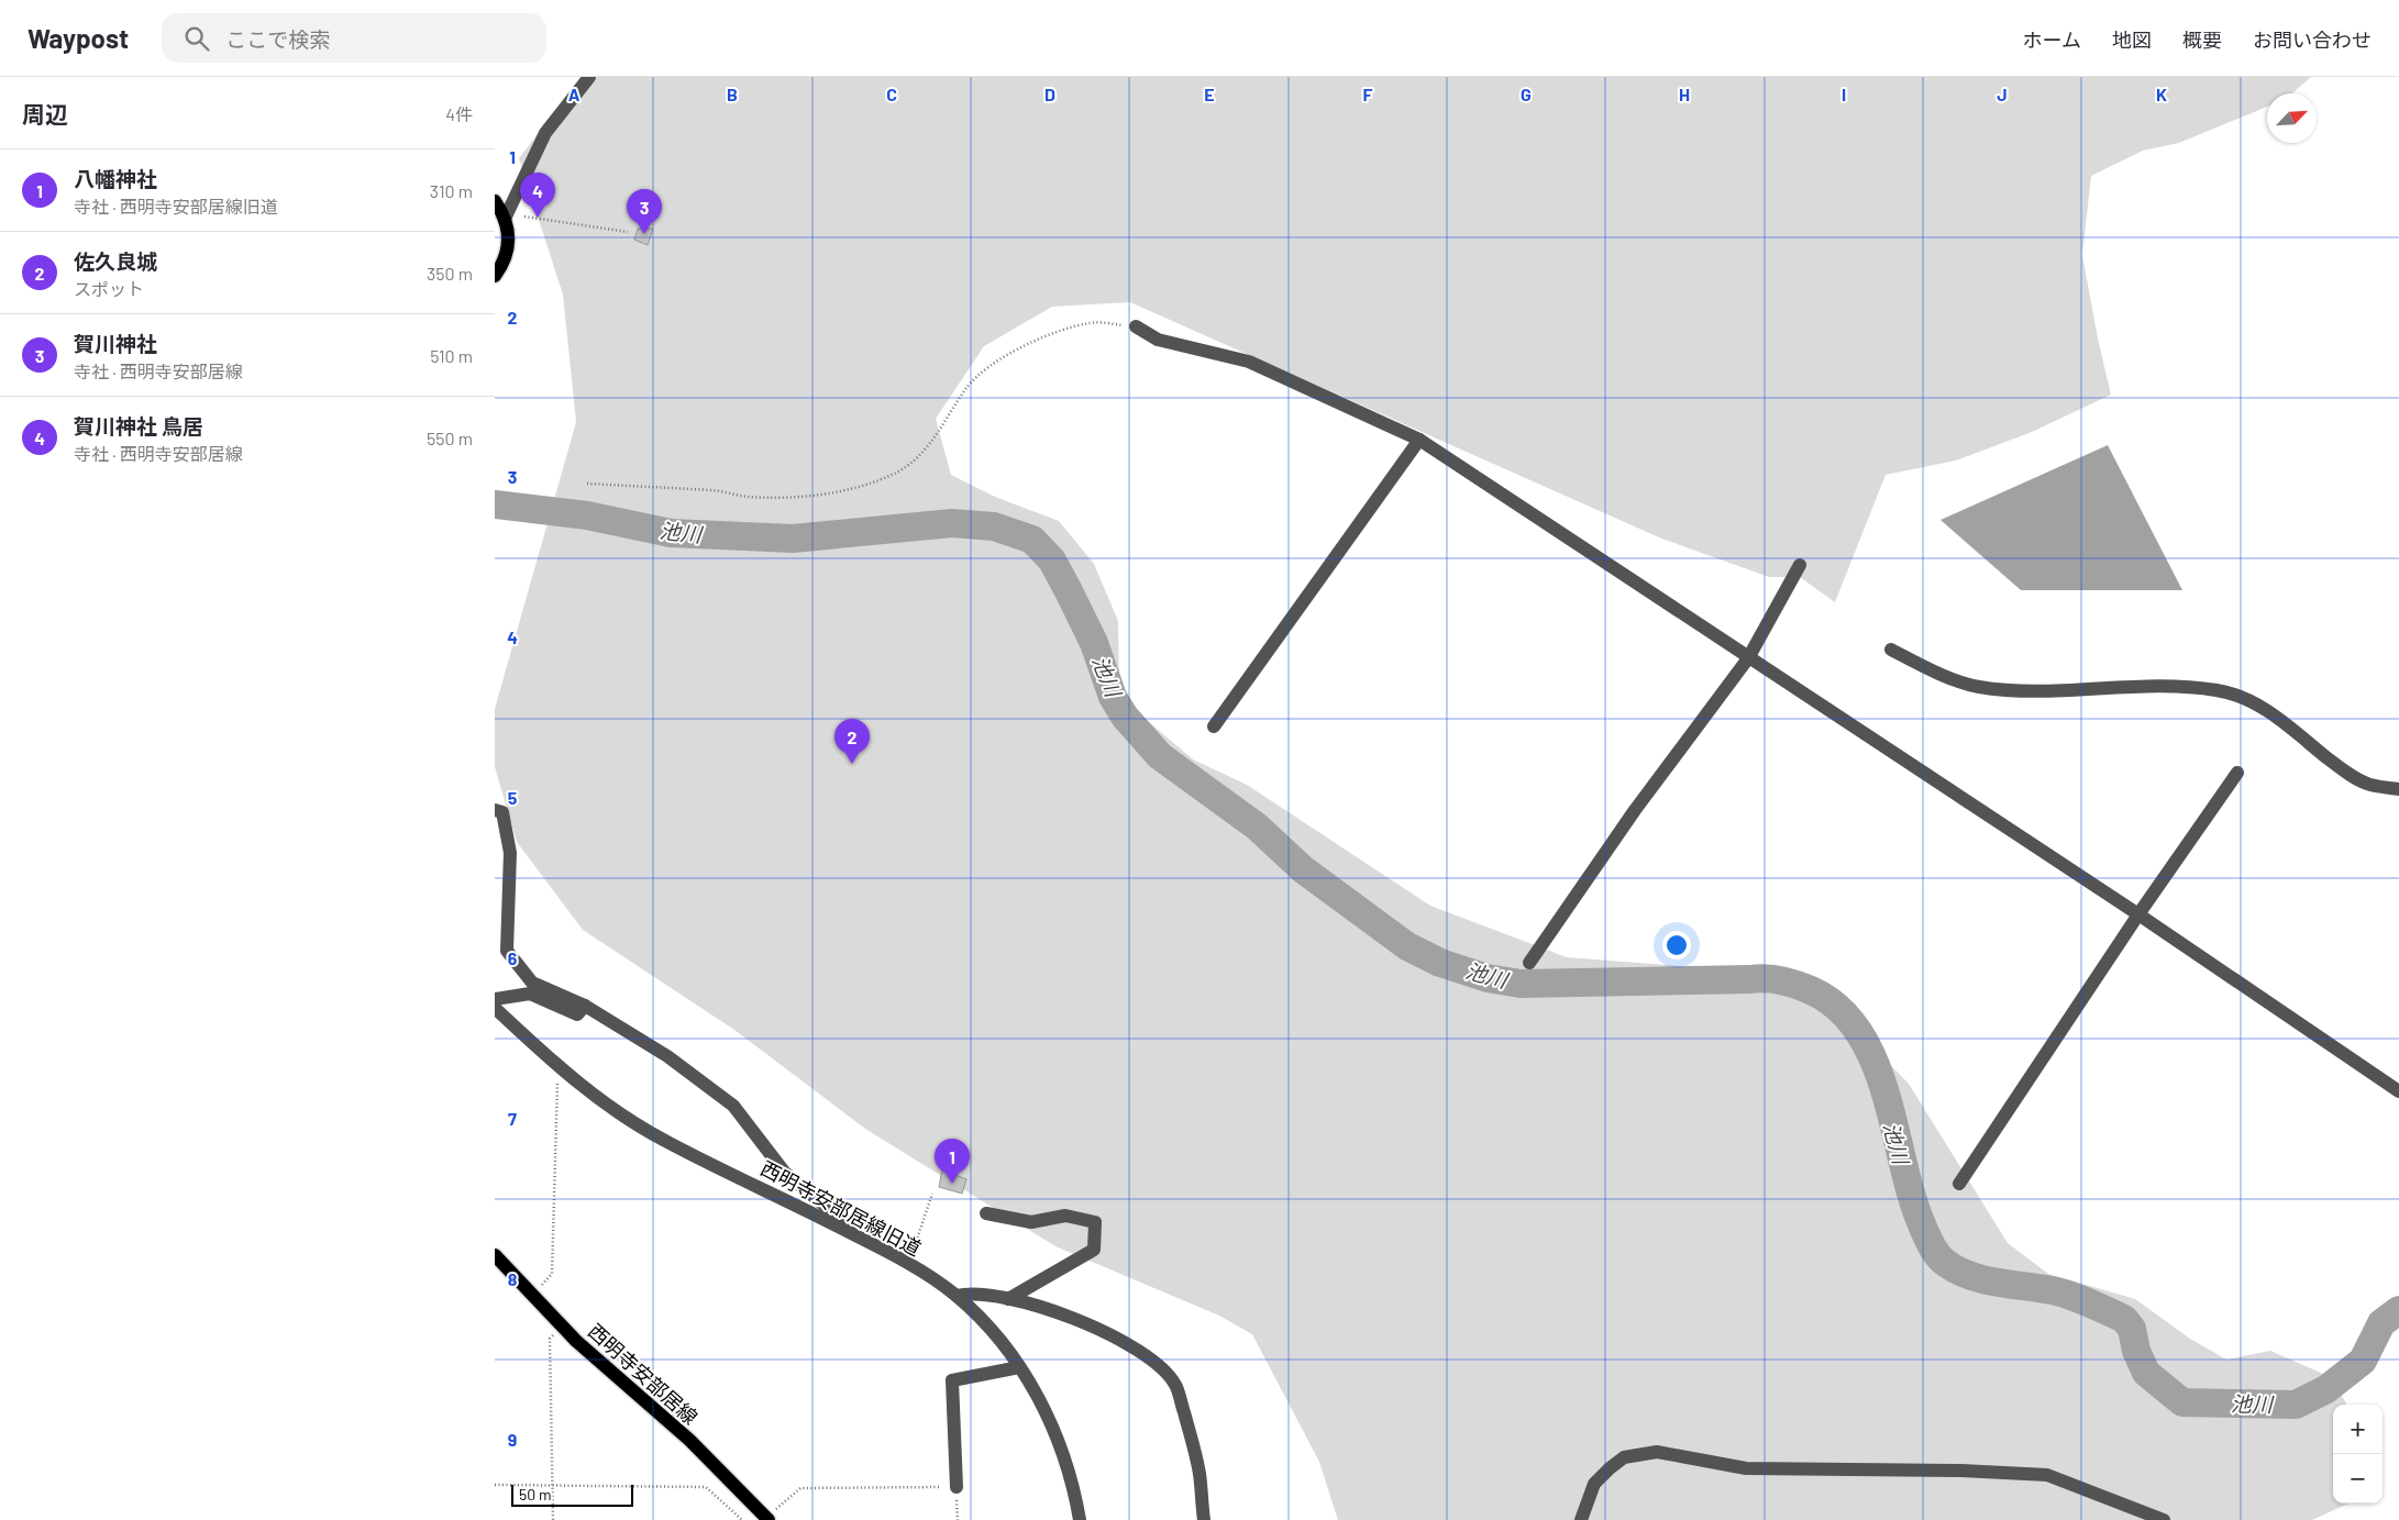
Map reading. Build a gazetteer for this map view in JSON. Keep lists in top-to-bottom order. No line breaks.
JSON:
{"streets":{"main road":["西明寺安部居線"],"street":["西明寺安部居線旧道"]},"water":["池川"],"scale_bar":"50 m","north":"top right","page":{"header":"Waypost","search":"ここで検索","nav":["ホーム","地図","概要","お問い合わせ"],"heading":["周辺","4件"],"list":[{"mark":"1","name":"八幡神社","note":"寺社 · 西明寺安部居線旧道","value":"310 m"},{"mark":"2","name":"佐久良城","note":"スポット","value":"350 m"},{"mark":"3","name":"賀川神社","note":"寺社 · 西明寺安部居線","value":"510 m"},{"mark":"4","name":"賀川神社 鳥居","note":"寺社 · 西明寺安部居線","value":"550 m"}],"pins":["4","3","2","1"],"map_buttons":["+","−"],"scale":"50 m"},"grid":{"columns":["A","B","C","D","E","F","G","H","I","J","K"],"rows":["1","2","3","4","5","6","7","8","9"]}}
